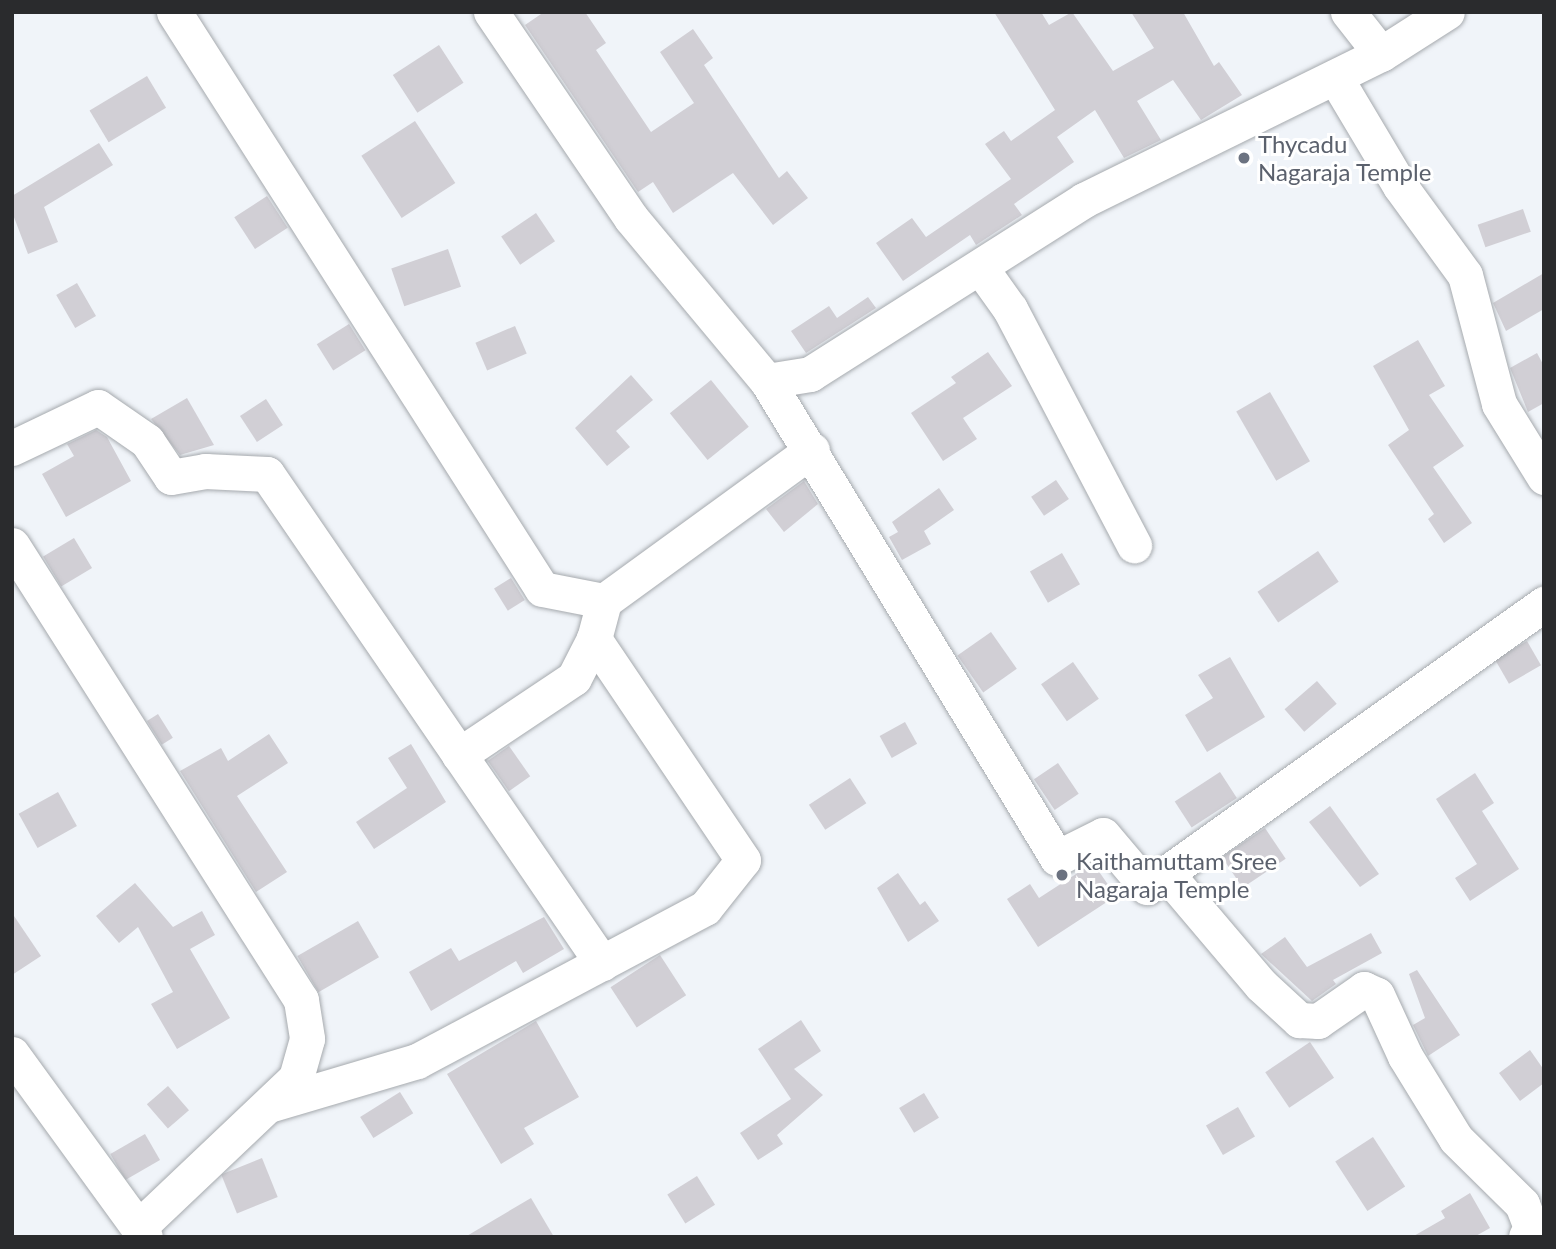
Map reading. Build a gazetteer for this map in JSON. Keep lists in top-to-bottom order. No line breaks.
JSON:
{"places":["Thycadu Nagaraja Temple","Kaithamuttam Sree Nagaraja Temple"]}
